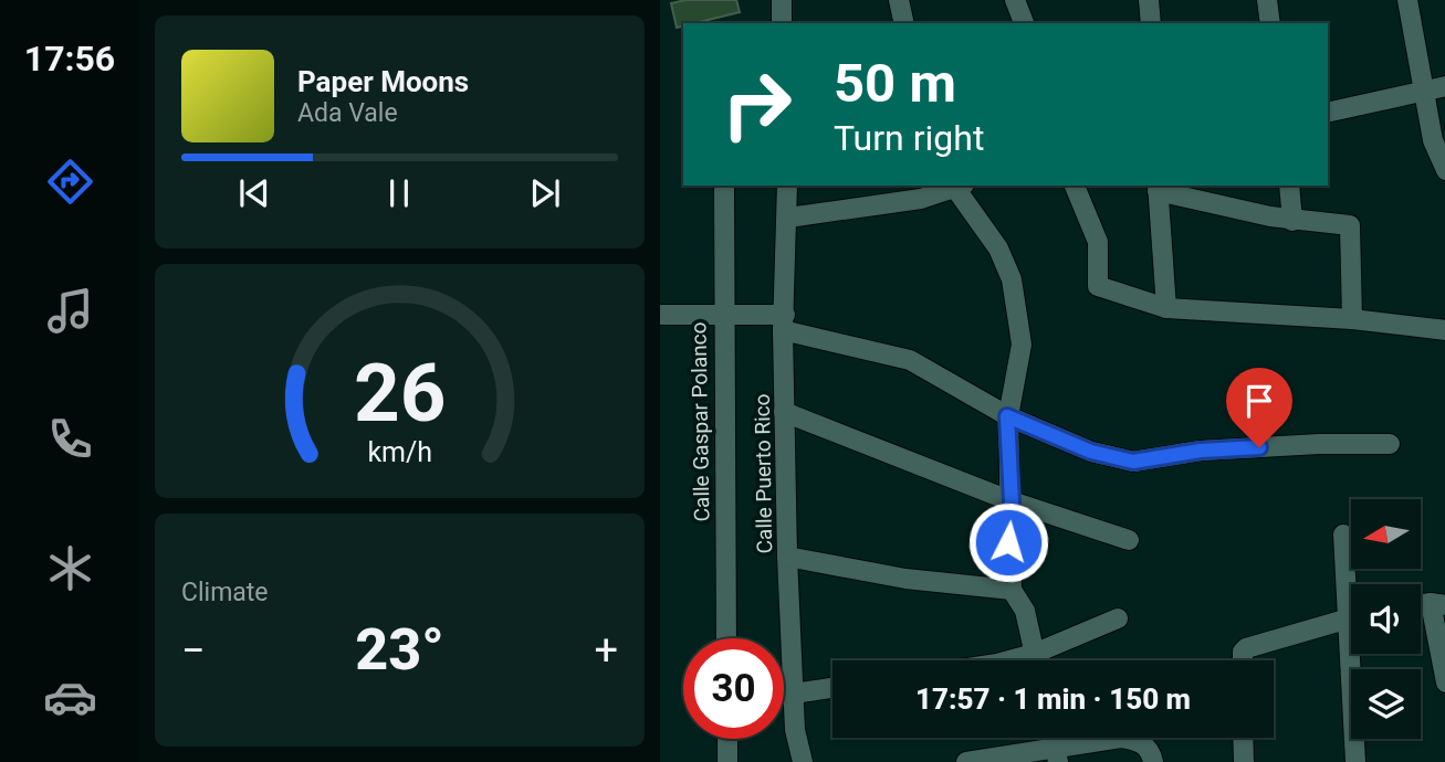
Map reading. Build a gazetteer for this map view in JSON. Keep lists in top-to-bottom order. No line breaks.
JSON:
{"streets":{"street":["Calle Gaspar Polanco","Calle Puerto Rico"]},"north":"left","page":{"tabs":"17:56","turn":["50 m","Turn right"],"song":["Paper Moons","Ada Vale"],"tile":"Climate","heat":["−","23°","+"],"limit":"30","trip":"17:57 · 1 min · 150 m","gauge":["26","km/h"]}}
